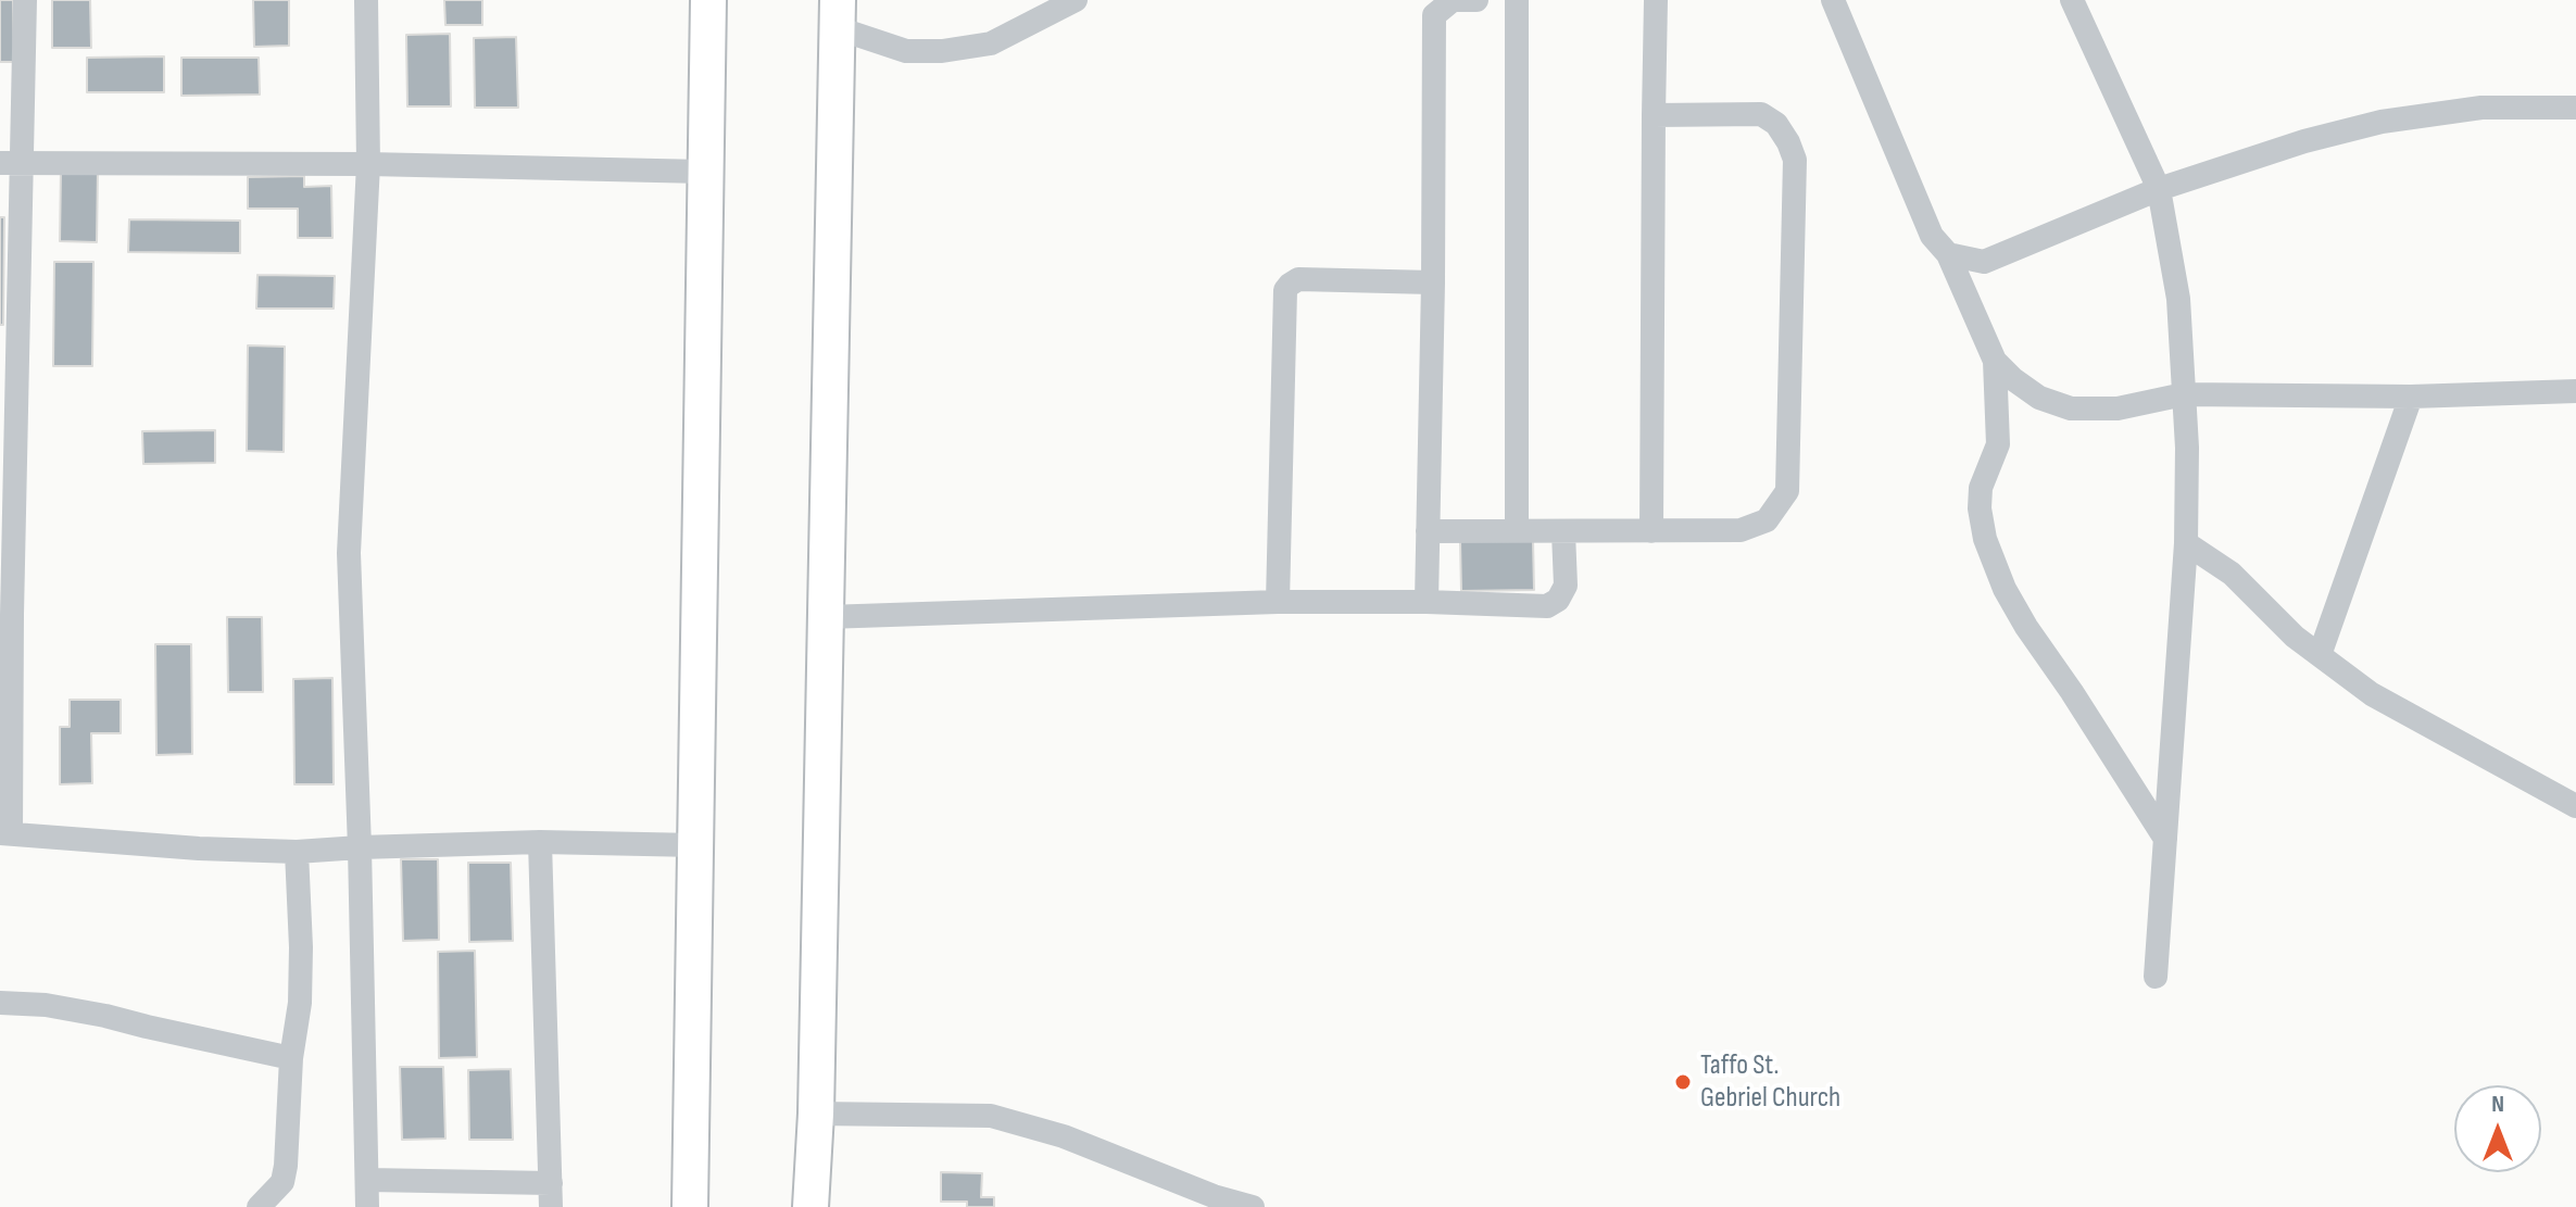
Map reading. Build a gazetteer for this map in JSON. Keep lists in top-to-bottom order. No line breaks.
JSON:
{"places":["Taffo St. Gebriel Church"],"north":"top"}
